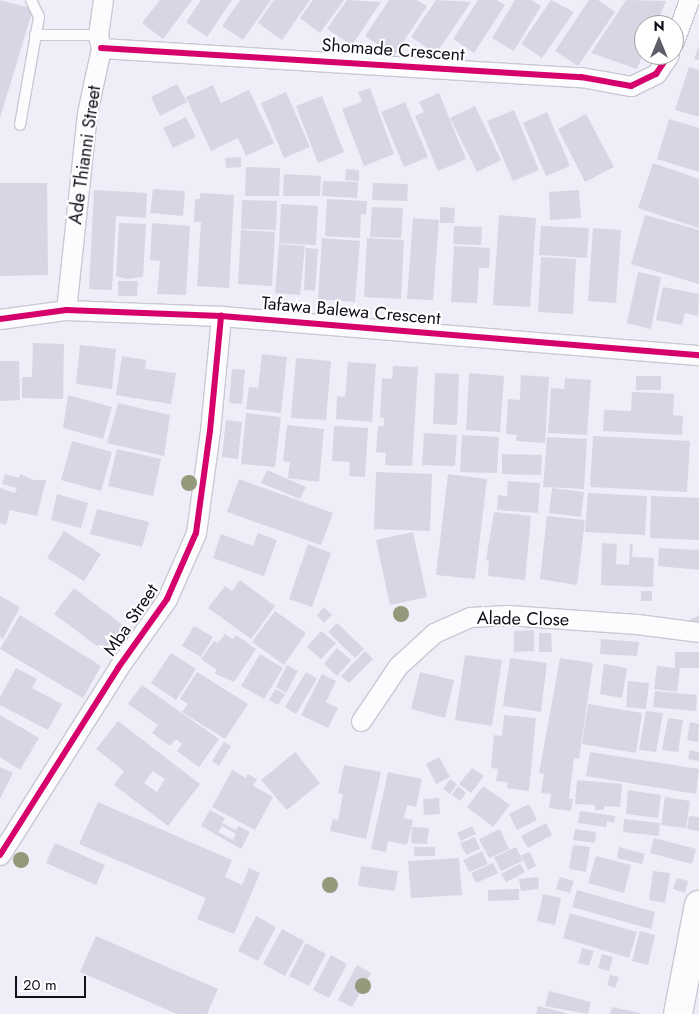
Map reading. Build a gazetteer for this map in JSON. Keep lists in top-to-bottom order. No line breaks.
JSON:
{"streets":{"street":["Shomade Crescent","Ade Thianni Street","Tafawa Balewa Crescent","Alade Close","Mba Street"]},"crossings":[["Shomade Crescent","Ade Thianni Street"],["Ade Thianni Street","Tafawa Balewa Crescent"],["Tafawa Balewa Crescent","Mba Street"]],"scale_bar":"20 m","north":"top"}
